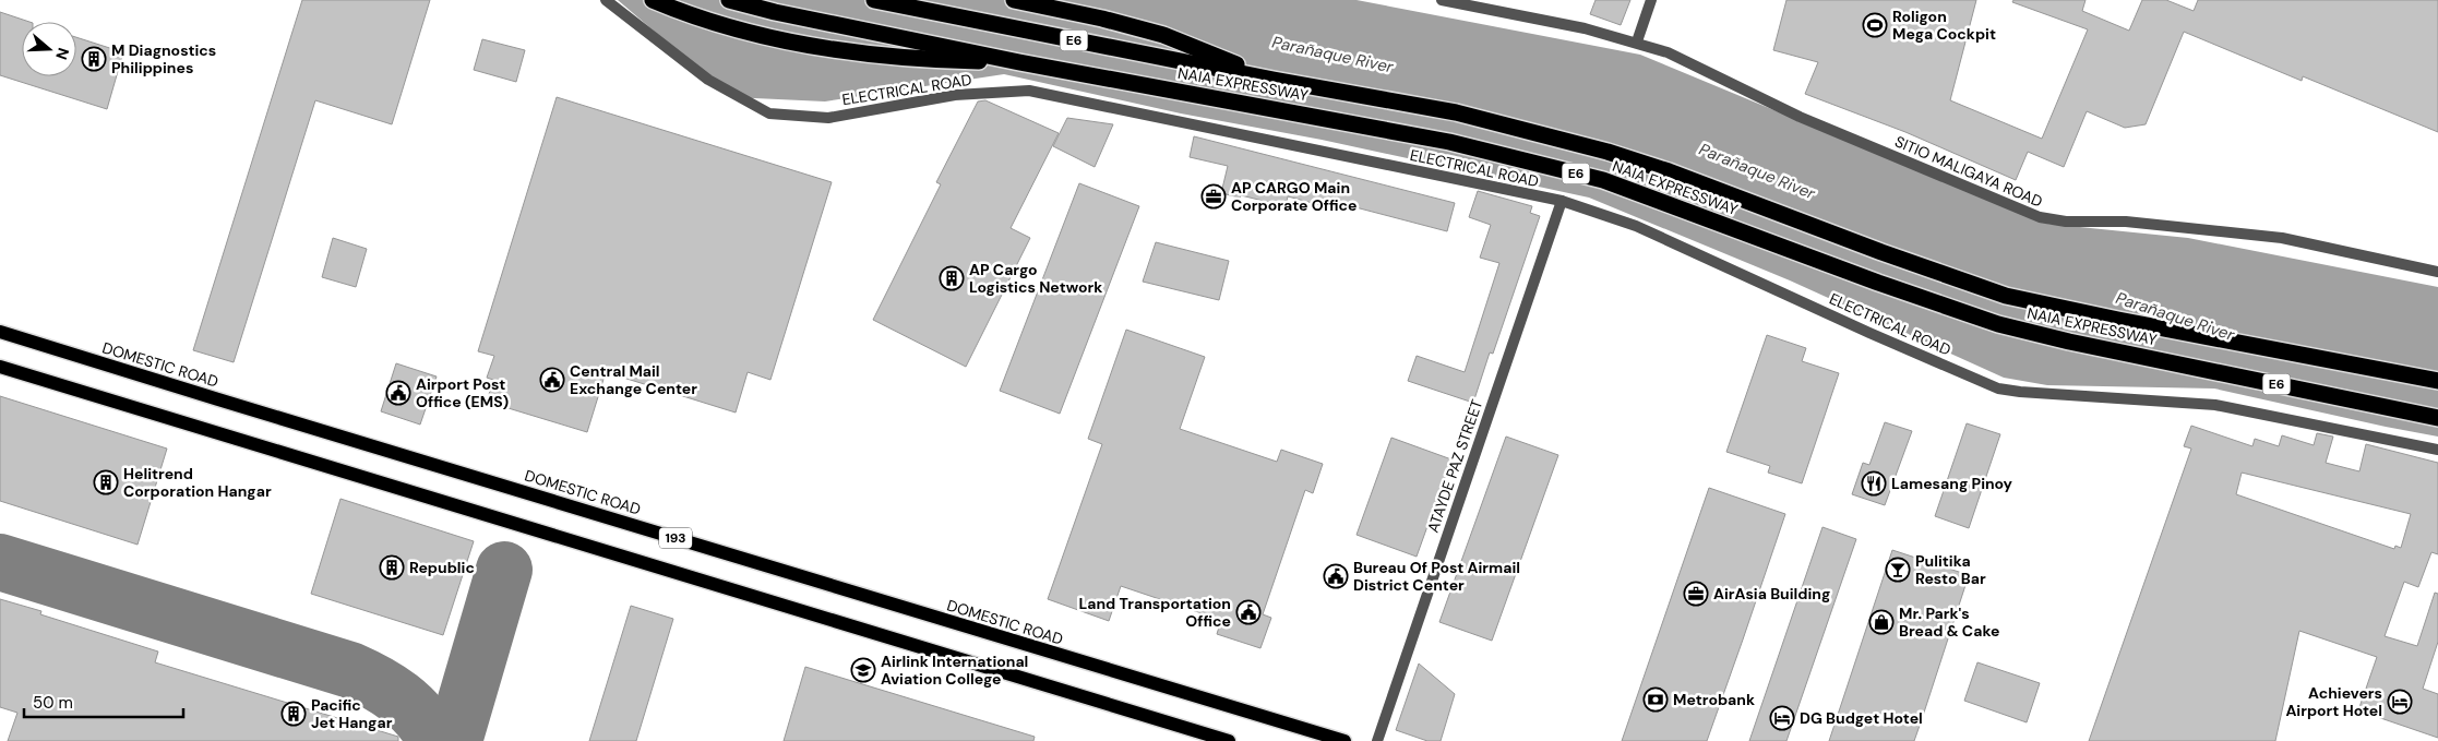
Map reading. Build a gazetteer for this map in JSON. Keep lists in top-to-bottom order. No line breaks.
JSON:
{"streets":{"highway":["E6","NAIA EXPRESSWAY"],"main road":["DOMESTIC ROAD","193"],"street":["ELECTRICAL ROAD","SITIO MALIGAYA ROAD","ATAYDE PAZ STREET"]},"crossings":[["ELECTRICAL ROAD","ATAYDE PAZ STREET"]],"water":["Parañaque River"],"places":{"sports":["Roligon Mega Cockpit"],"building":["M Diagnostics Philippines","AP Cargo Logistics Network","Helitrend Corporation Hangar","Republic","Pacific Jet Hangar"],"office":["AP CARGO Main Corporate Office","AirAsia Building"],"public building":["Central Mail Exchange Center","Airport Post Office (EMS)","Bureau Of Post Airmail District Center","Land Transportation Office"],"restaurant":["Lamesang Pinoy"],"bar":["Pulitika Resto Bar"],"shop":["Mr. Park's Bread & Cake"],"school or university":["Airlink International Aviation College"],"bank":["Metrobank"],"hotel":["Achievers Airport Hotel","DG Budget Hotel"]},"scale_bar":"50 m","north":"right"}
